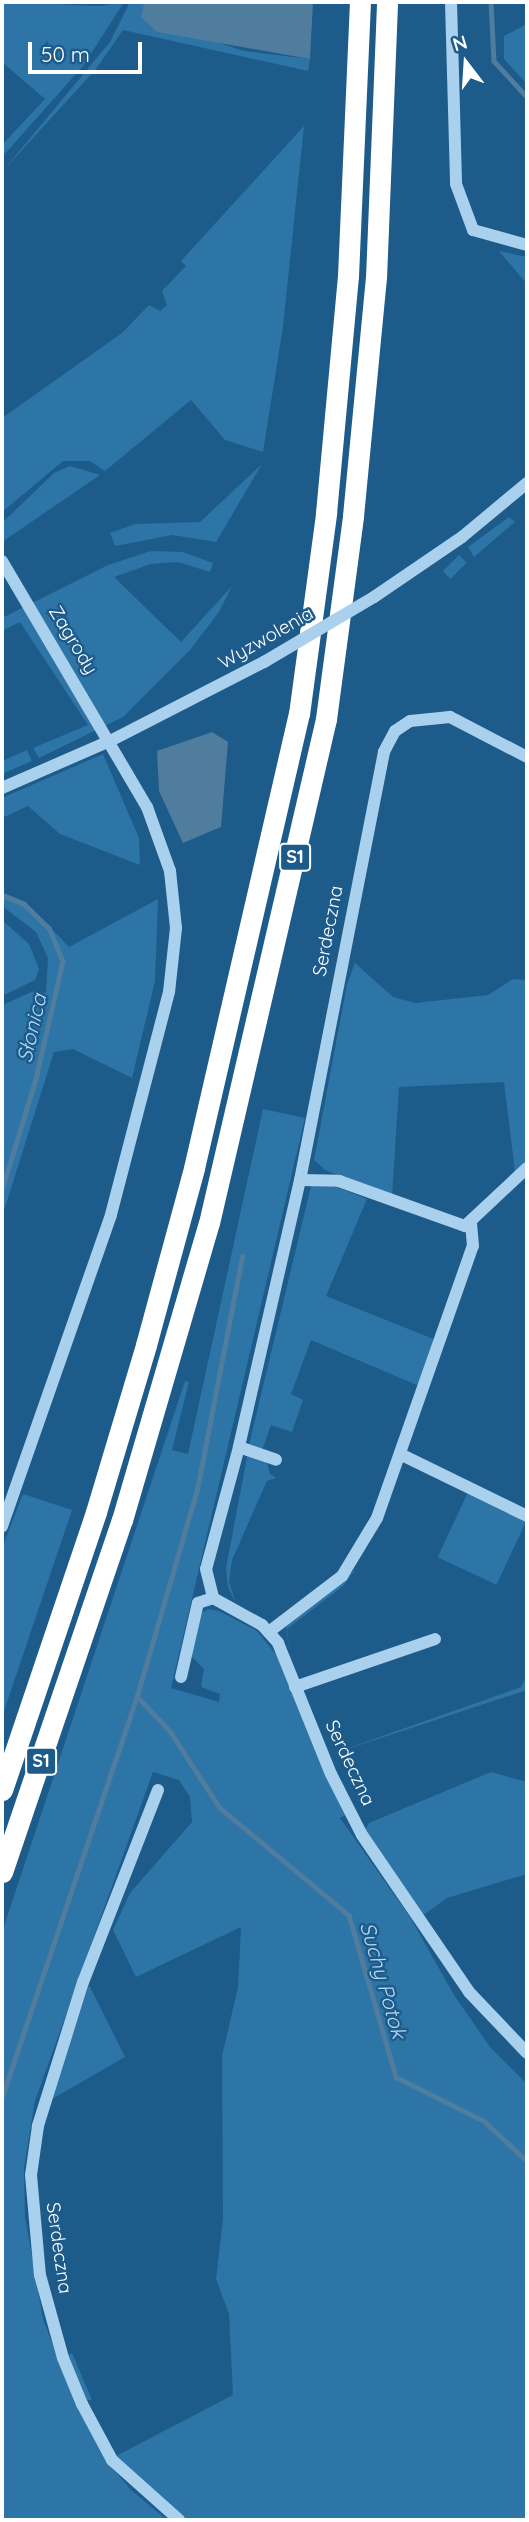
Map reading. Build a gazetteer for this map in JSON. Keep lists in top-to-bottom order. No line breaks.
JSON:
{"streets":{"highway":["S1"],"street":["Wyzwolenia","Zagrody","Serdeczna"]},"crossings":[["Wyzwolenia","Zagrody"]],"water":["Słonica","Suchy Potok"],"scale_bar":"50 m","north":"top"}
